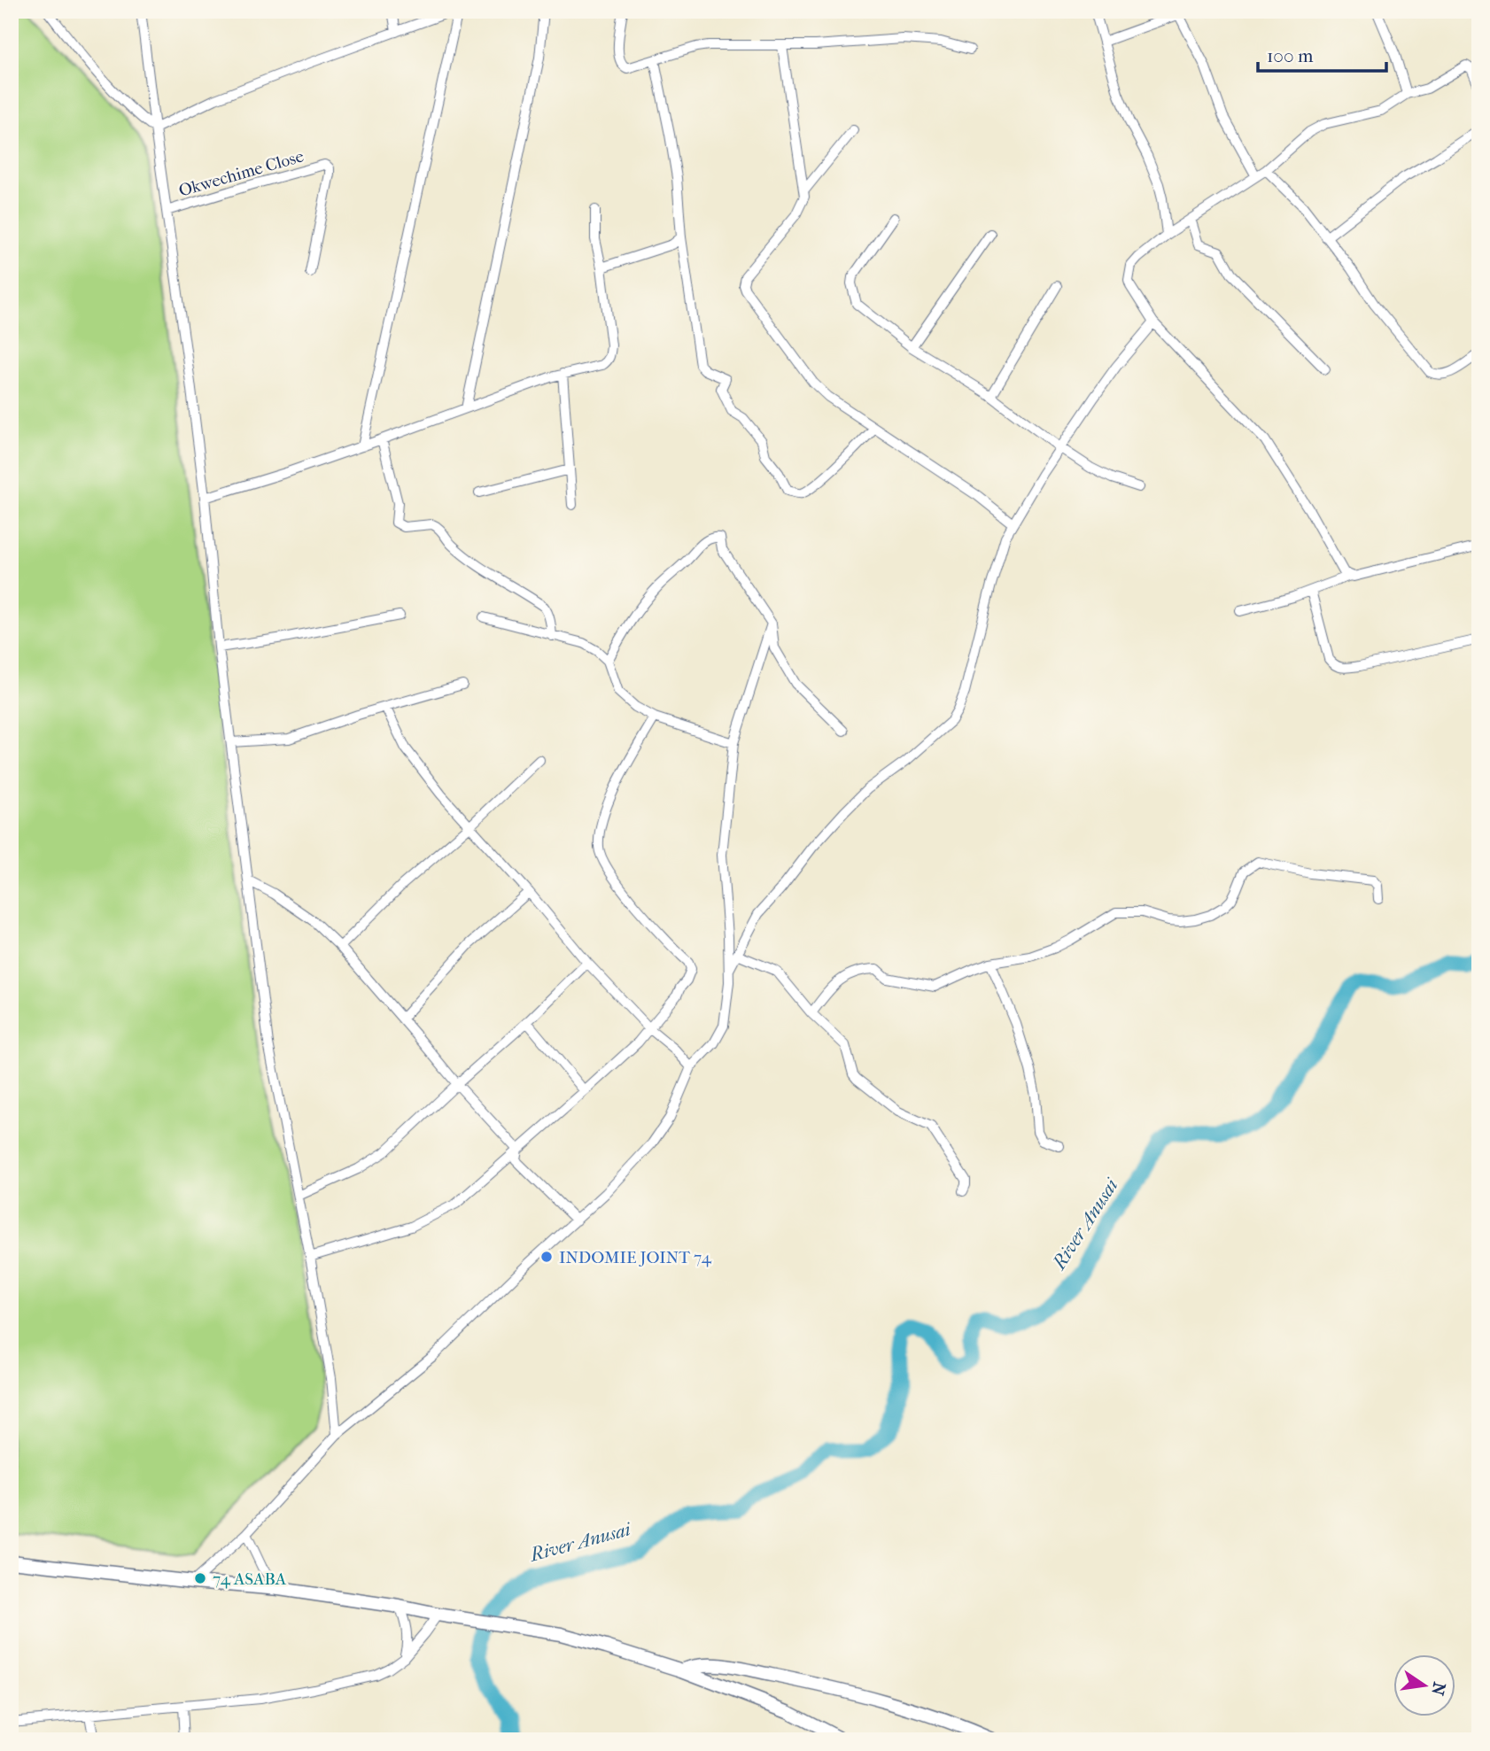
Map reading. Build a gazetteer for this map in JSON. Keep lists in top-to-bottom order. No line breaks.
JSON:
{"streets":{"street":["Okwechime Close"]},"water":["River Anusai"],"places":["INDOMIE JOINT 74","74 ASABA"],"scale_bar":"100 m","north":"right"}
